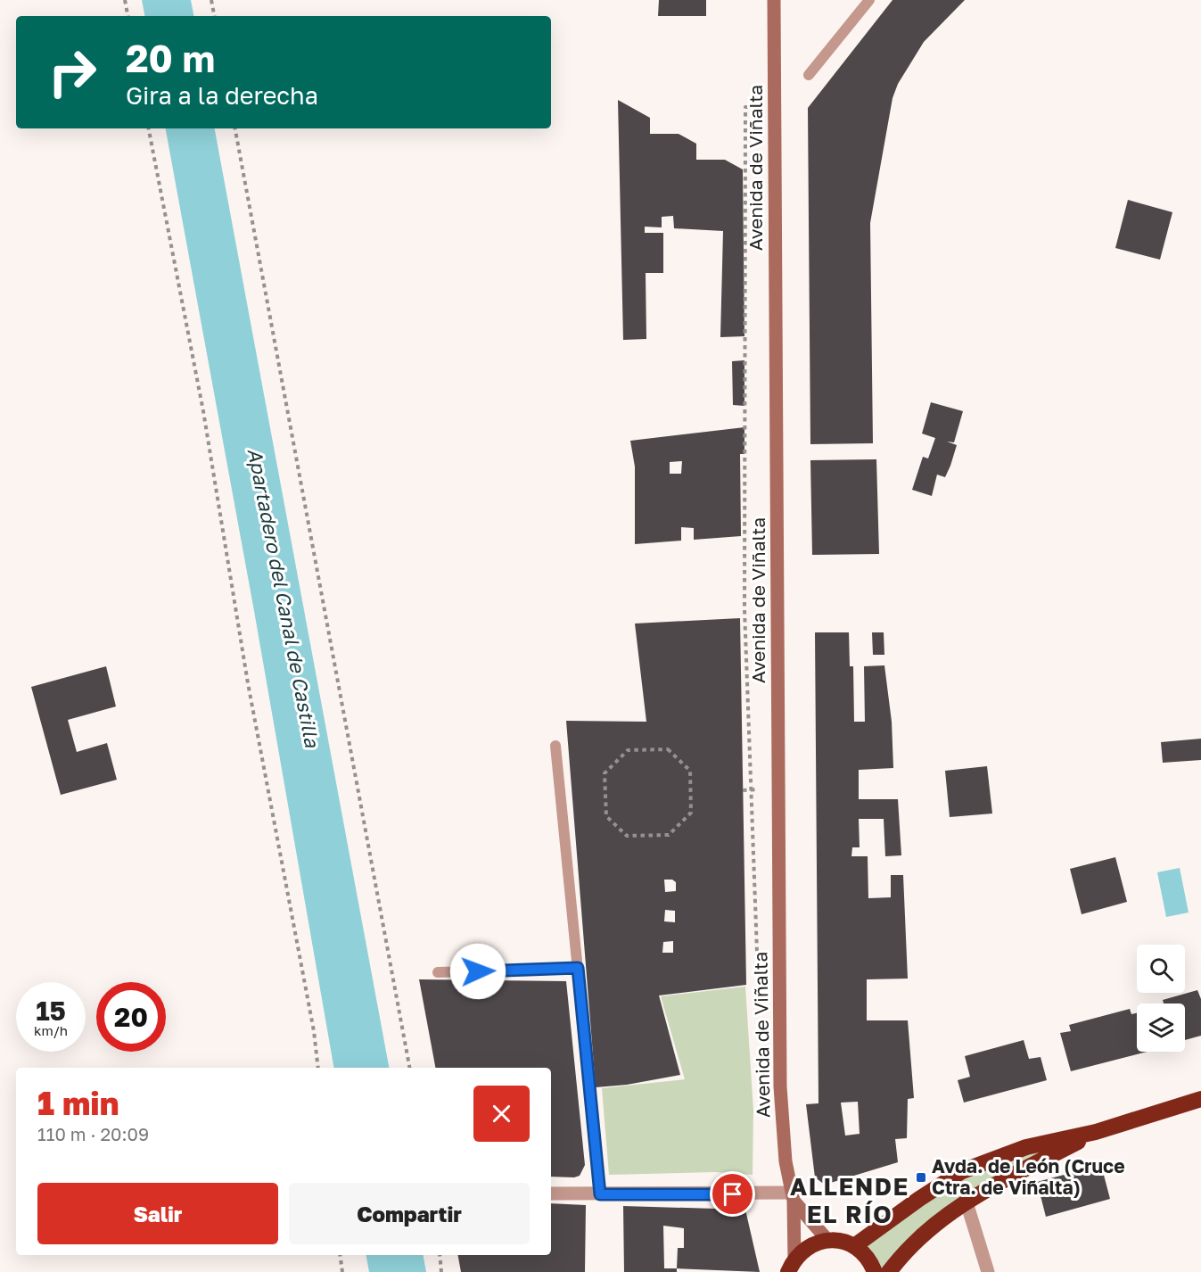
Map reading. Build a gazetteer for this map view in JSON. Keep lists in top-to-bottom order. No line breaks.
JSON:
{"streets":{"main road":["Avenida de Viñalta"]},"districts":["ALLENDE EL RÍO"],"water":["Apartadero del Canal de Castilla"],"places":{"transit":["Avda. de León (Cruce Ctra. de Viñalta)"]},"page":{"turn":["20 m","Gira a la derecha"],"speed":"15 km/h","limit":"20","heading":["1 min","110 m · 20:09"],"buttons":["Salir","Compartir"]}}
